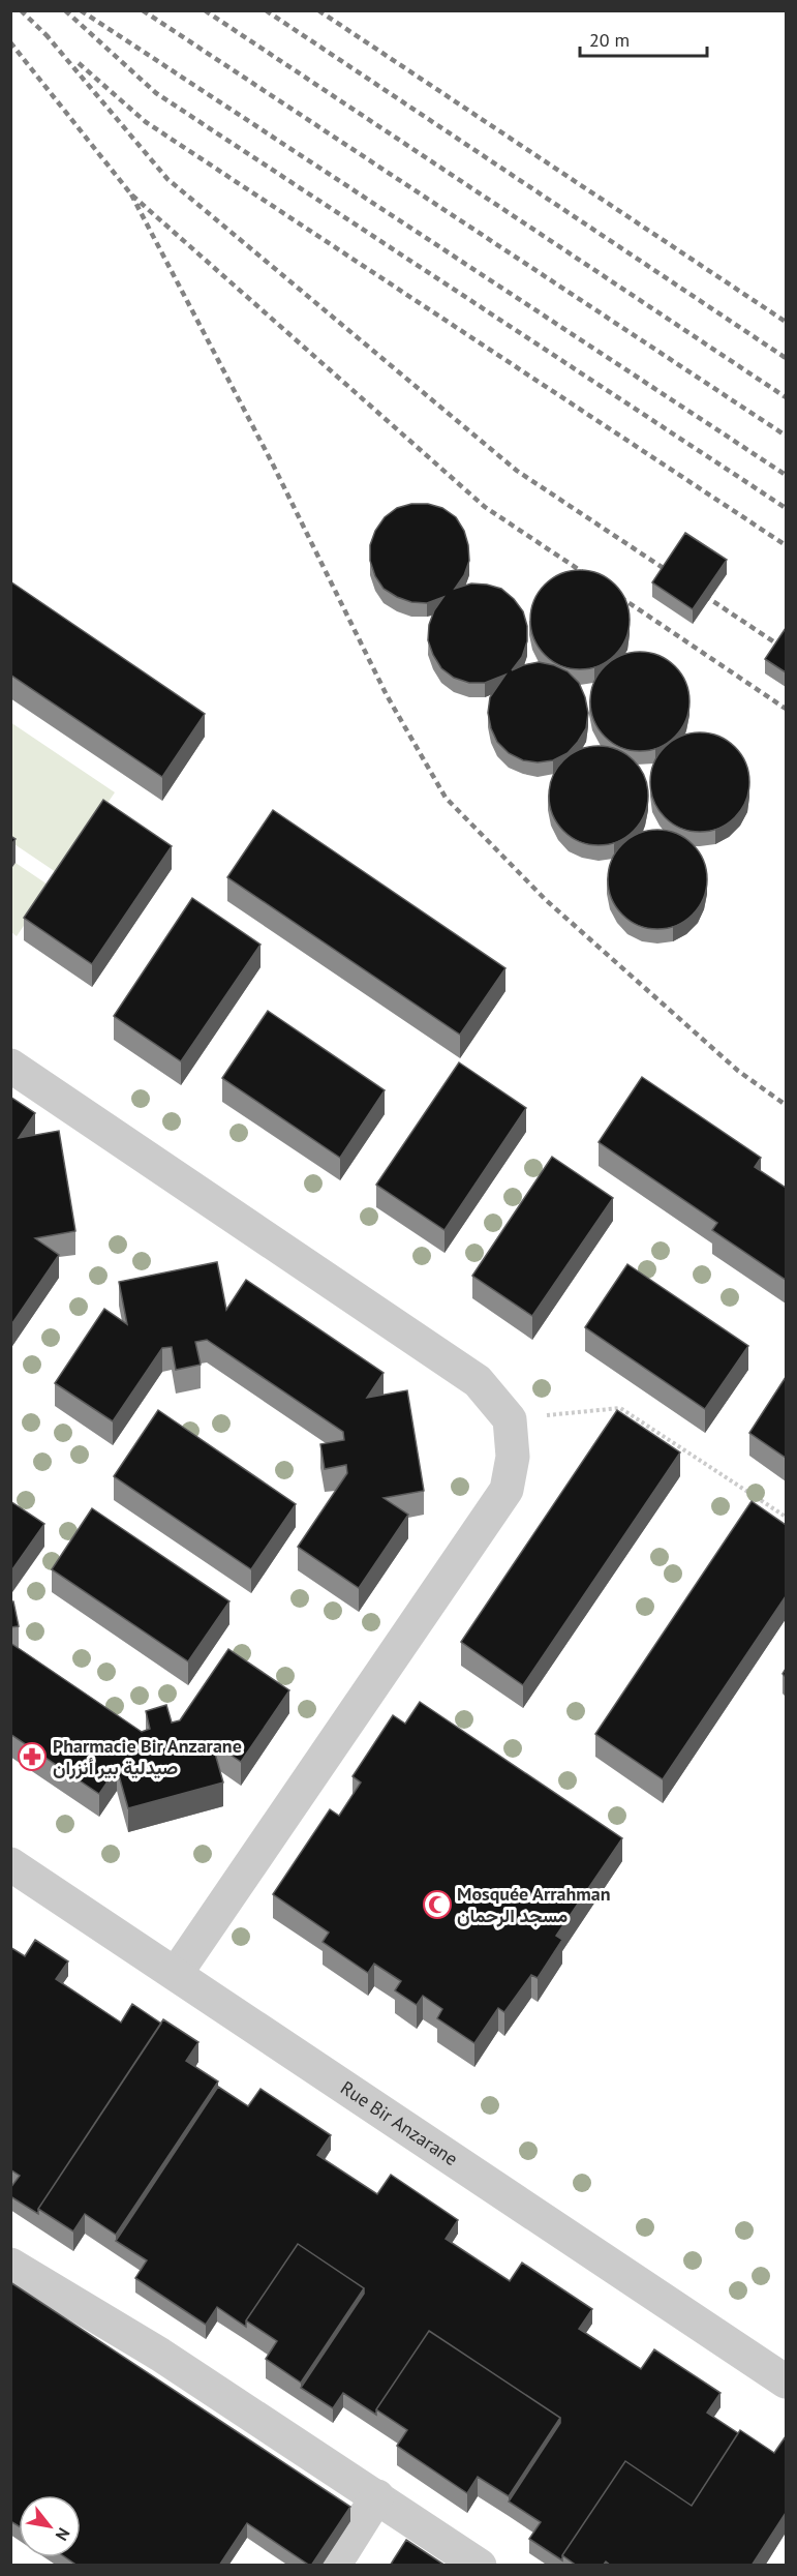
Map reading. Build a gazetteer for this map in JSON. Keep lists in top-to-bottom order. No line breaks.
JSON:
{"streets":{"street":["Rue Bir Anzarane"]},"places":{"pharmacy":["Pharmacie Bir Anzarane صيدلية بير أنزران"],"mosque":["Mosquée Arrahman مسجد الرحمان"]},"scale_bar":"20 m","north":"bottom right"}
